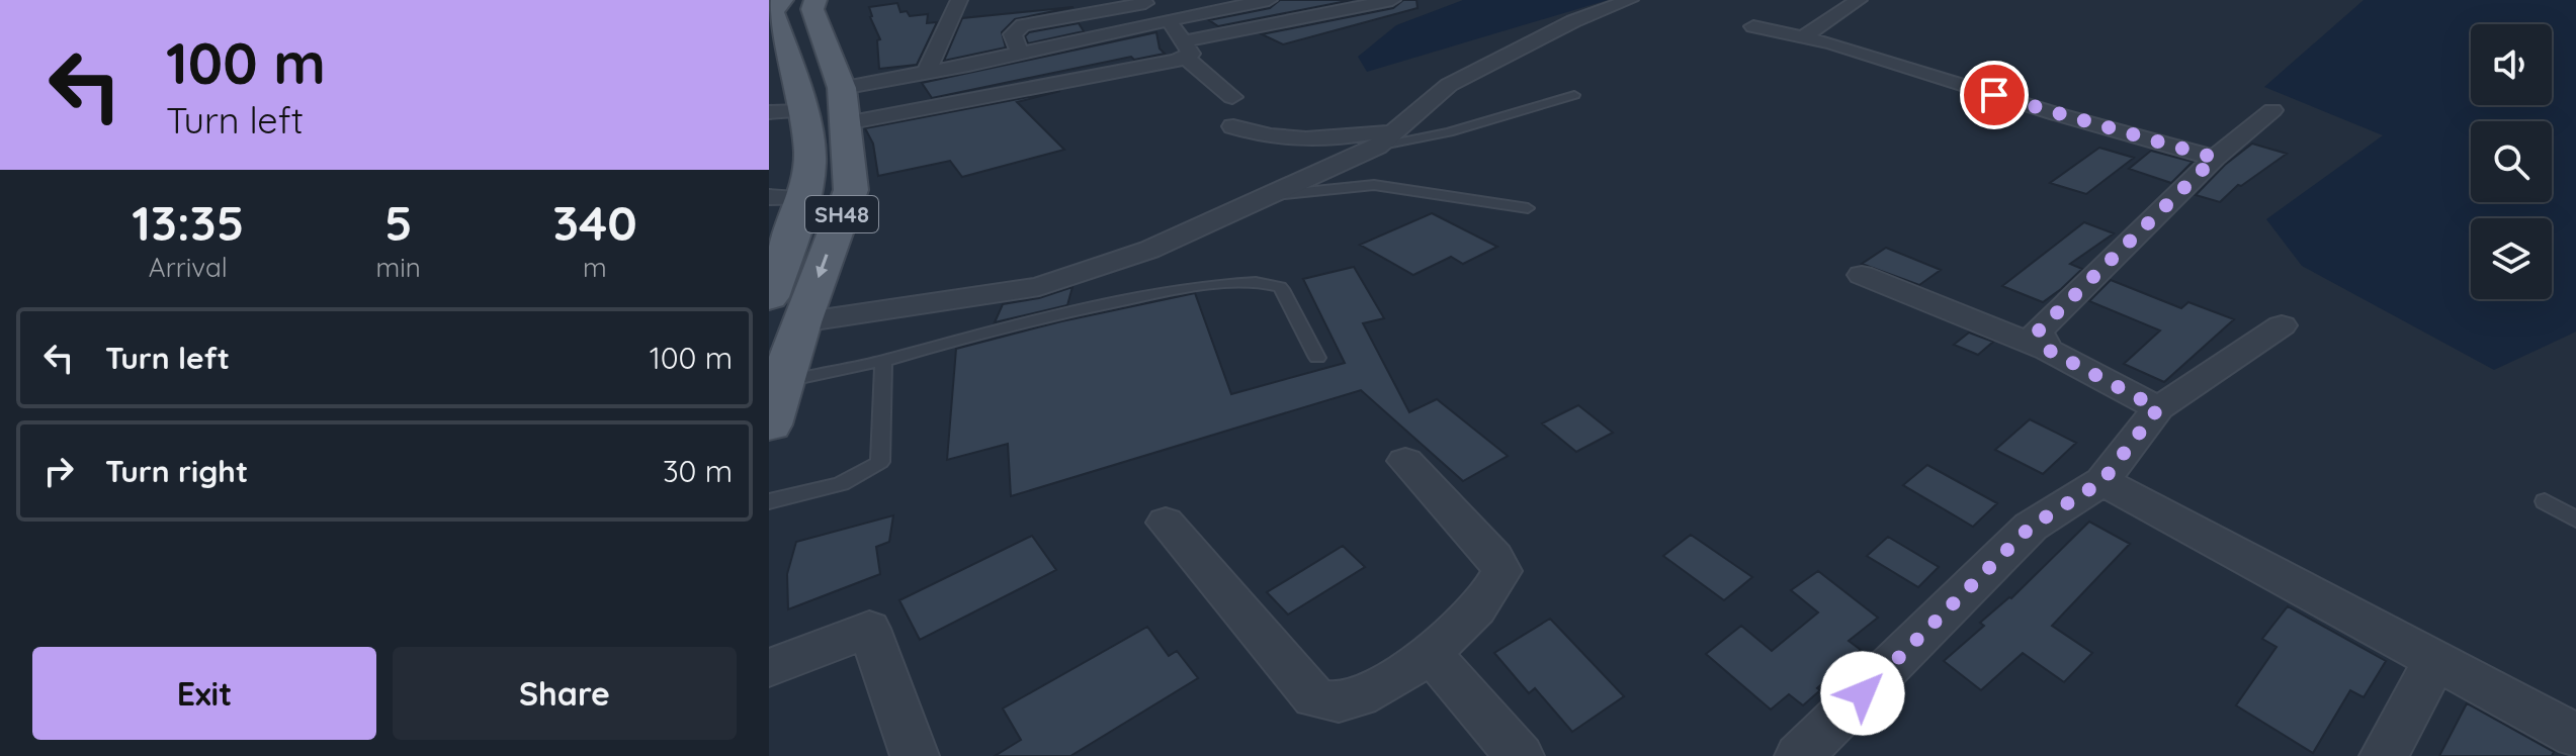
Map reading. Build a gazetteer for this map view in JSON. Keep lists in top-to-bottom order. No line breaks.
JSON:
{"streets":{"main road":["SH48"]},"page":{"turn":["100 m","Turn left"],"eta":["13:35","Arrival","5","min","340","m"],"list":[{"name":"Turn left","value":"100 m"},{"name":"Turn right","value":"30 m"}],"buttons":["Exit","Share"]}}
